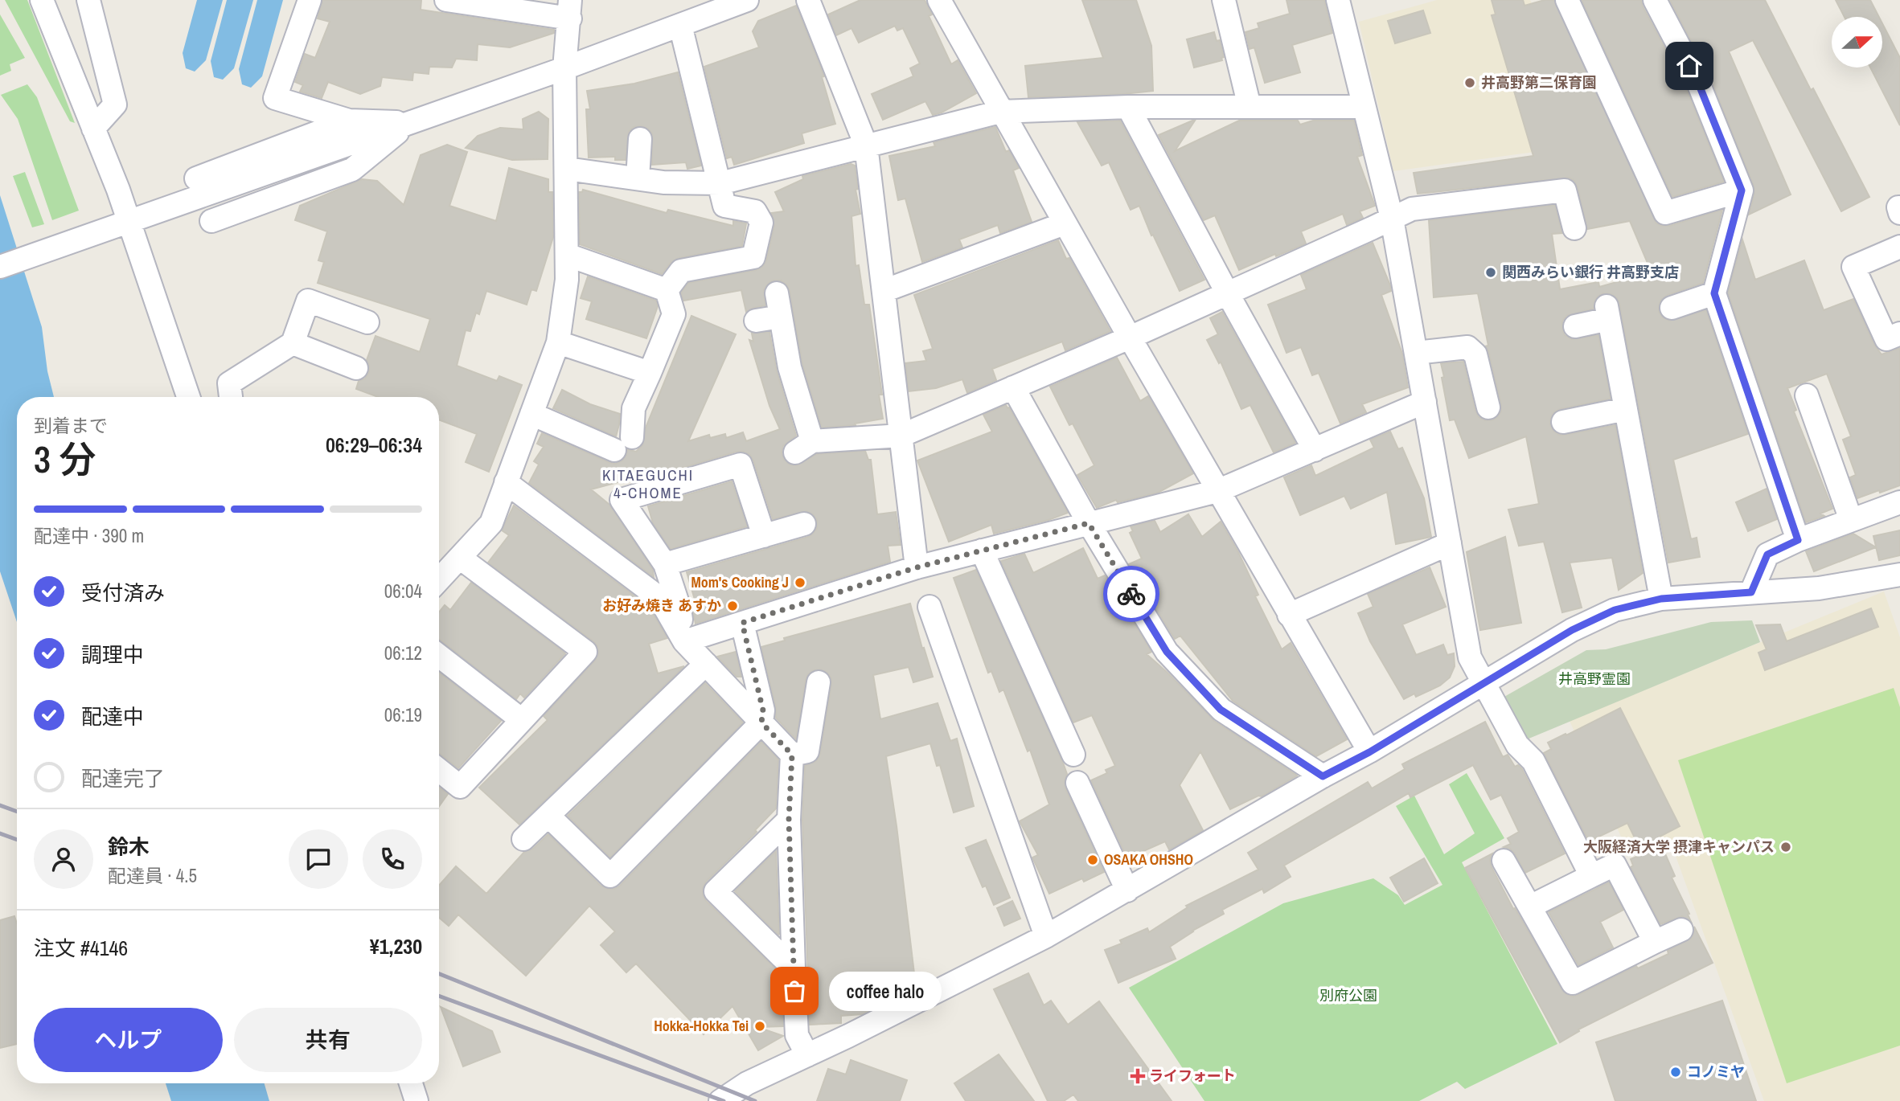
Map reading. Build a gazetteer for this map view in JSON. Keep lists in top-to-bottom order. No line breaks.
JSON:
{"districts":["KITAEGUCHI 4-CHOME"],"parks":["井高野霊園","別府公園"],"places":{"other":["井高野第二保育園","関西みらい銀行 井高野支店","Mom's Cooking J","お好み焼き あすか","大阪経済大学 摂津キャンパス","OSAKA OHSHO","coffee halo","Hokka-Hokka Tei","コノミヤ"],"health":["ライフォート"]},"north":"right","page":{"heading":["3 分","到着まで","06:29–06:34"],"panel":["鈴木","配達員 · 4.5","注文 #4146","¥1,230"],"bar":"配達中 · 390 m","list":[["受付済み","06:04"],["調理中","06:12"],["配達中","06:19"],"配達完了"],"bubble":"coffee halo","buttons":["ヘルプ","共有"]}}
